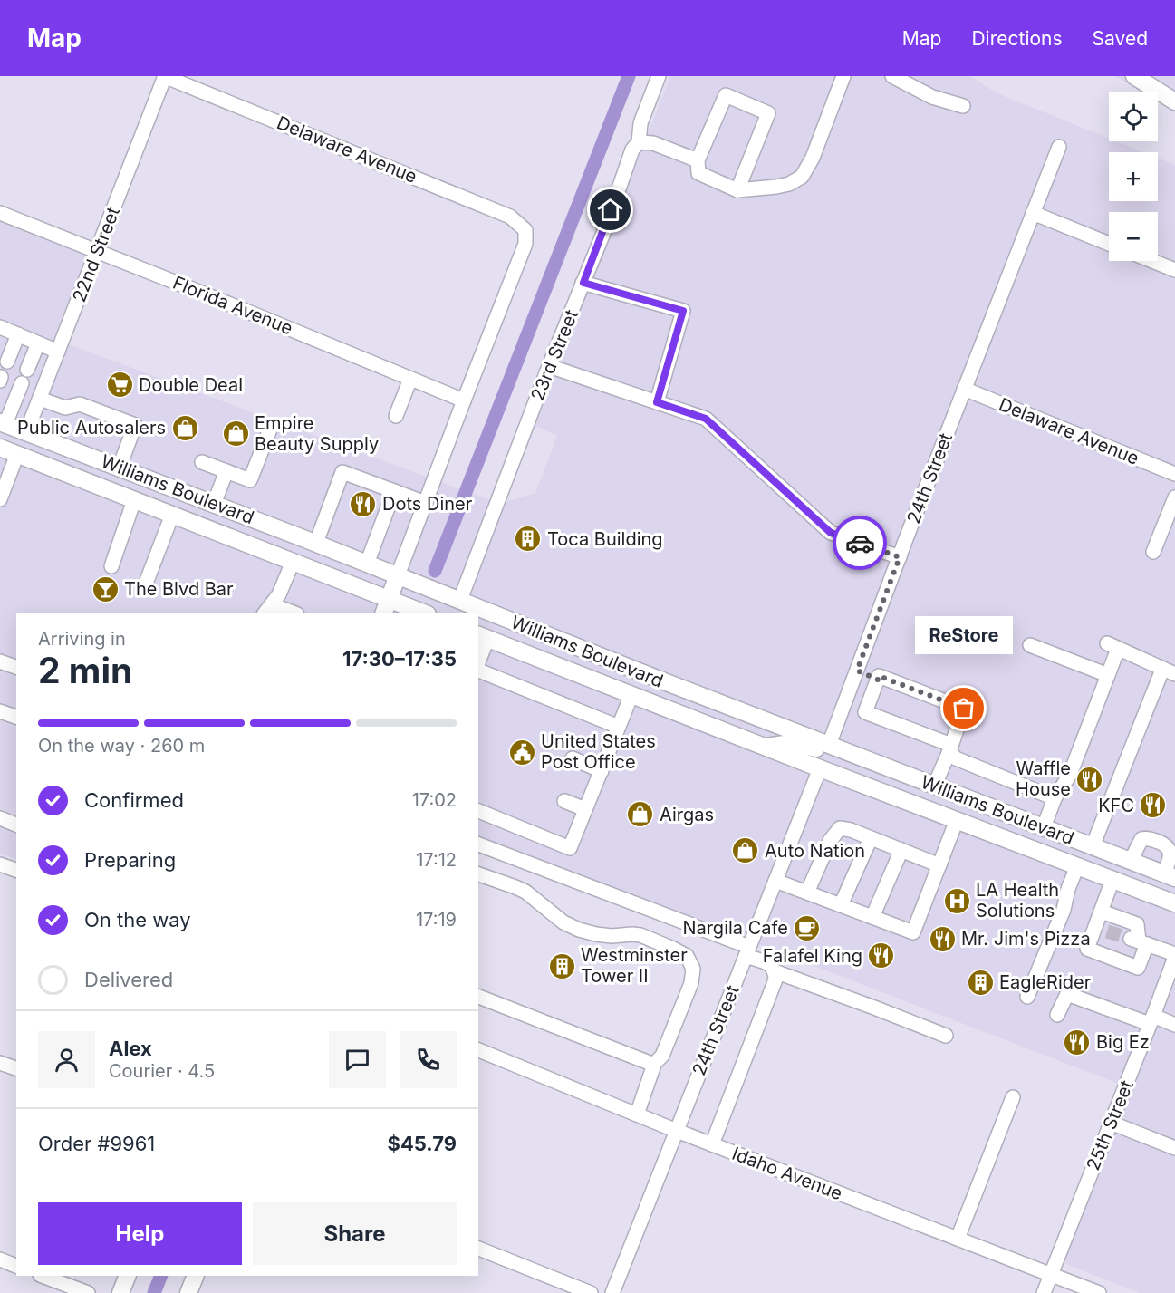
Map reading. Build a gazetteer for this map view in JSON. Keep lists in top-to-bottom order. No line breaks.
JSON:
{"streets":{"main road":["Williams Boulevard"],"street":["Delaware Avenue","22nd Street","Florida Avenue","23rd Street","24th Street","25th Street","Idaho Avenue"]},"crossings":[["Delaware Avenue","22nd Street"],["Delaware Avenue","Florida Avenue"],["Delaware Avenue","24th Street"],["22nd Street","Florida Avenue"],["22nd Street","Williams Boulevard"],["23rd Street","Williams Boulevard"],["24th Street","Williams Boulevard"],["24th Street","Idaho Avenue"],["25th Street","Idaho Avenue"]],"places":{"supermarket":["Double Deal"],"shop":["Public Autosalers","Empire Beauty Supply","Airgas","Auto Nation"],"restaurant":["Dots Diner","Waffle House","KFC","Mr. Jim's Pizza","Falafel King","Big Ez"],"building":["Toca Building","Westminster Tower II","EagleRider"],"bar":["The Blvd Bar"],"other":["ReStore"],"public building":["United States Post Office"],"hospital":["LA Health Solutions"],"cafe":["Nargila Cafe"]},"page":{"header":"Map","nav":["Map","Directions","Saved"],"map_buttons":["+","−"],"heading":["2 min","Arriving in","17:30–17:35"],"panel":["Alex","Courier · 4.5","Order #9961","$45.79"],"bubble":"ReStore","bar":"On the way · 260 m","list":[["Confirmed","17:02"],["Preparing","17:12"],["On the way","17:19"],"Delivered"],"buttons":["Help","Share"]}}
